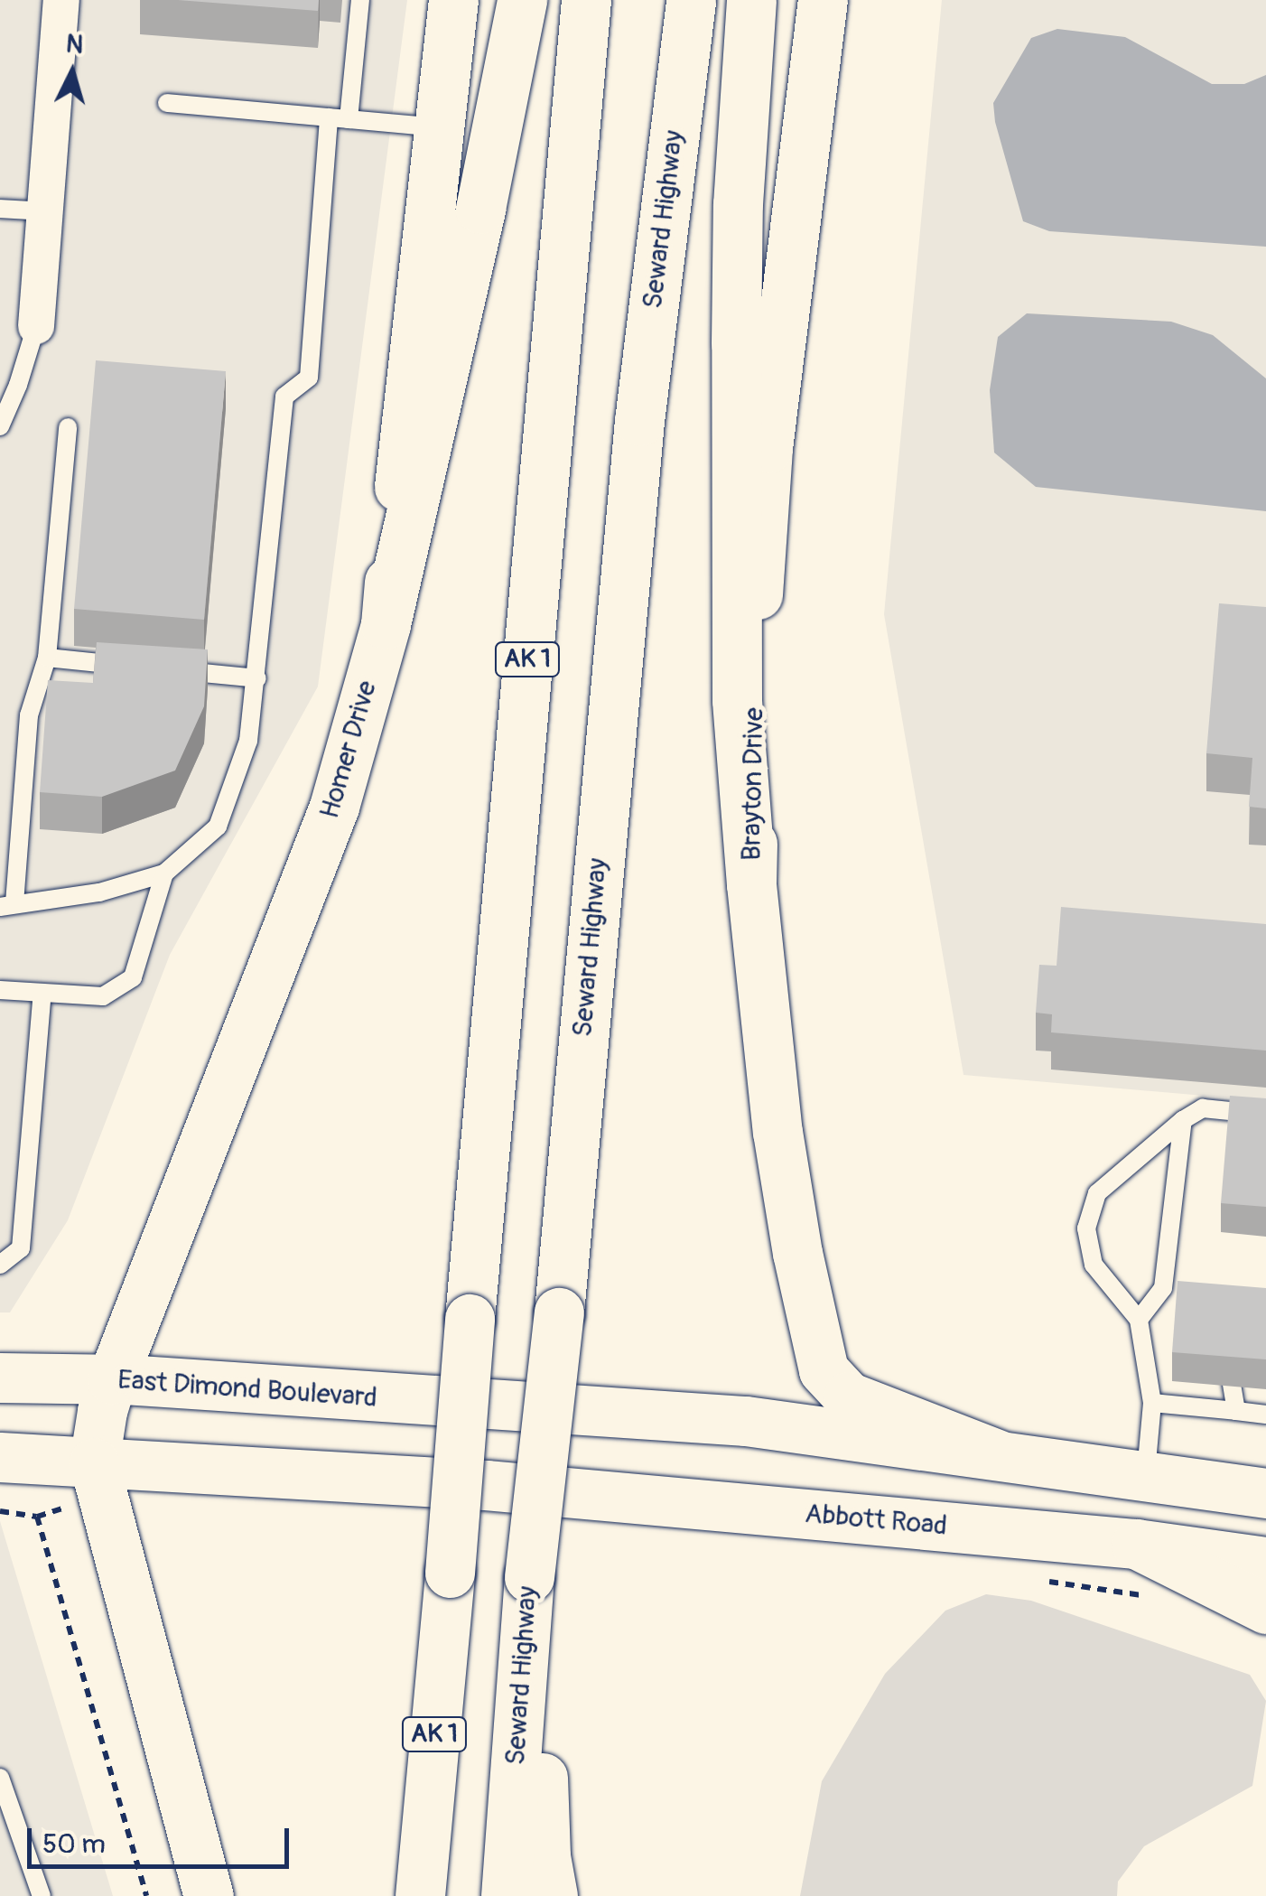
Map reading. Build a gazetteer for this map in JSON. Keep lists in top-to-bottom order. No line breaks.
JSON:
{"streets":{"main road":["Seward Highway","AK 1","Homer Drive","Brayton Drive","East Dimond Boulevard","Abbott Road"]},"crossings":[["Homer Drive","East Dimond Boulevard"],["Homer Drive","Abbott Road"],["Brayton Drive","East Dimond Boulevard"]],"scale_bar":"50 m","north":"top"}
